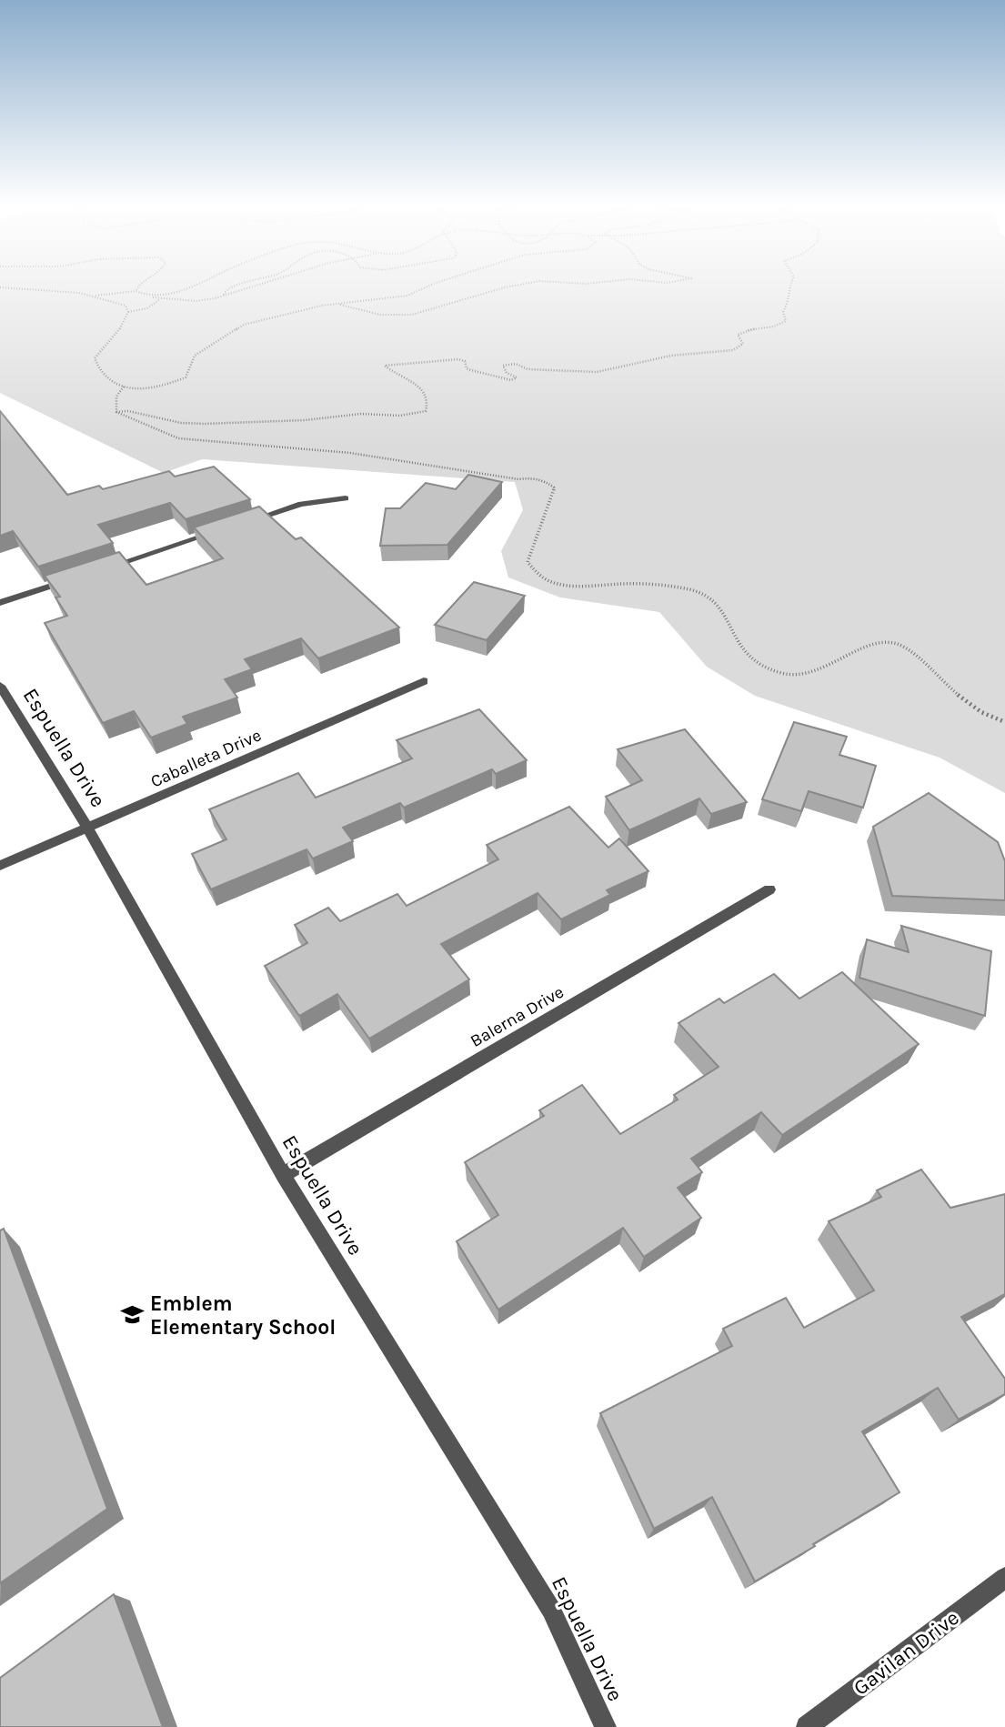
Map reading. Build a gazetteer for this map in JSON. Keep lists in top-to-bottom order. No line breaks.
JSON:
{"streets":{"street":["Espuella Drive","Caballeta Drive","Balerna Drive","Gavilan Drive"]},"crossings":[["Espuella Drive","Caballeta Drive"],["Espuella Drive","Balerna Drive"]],"places":{"school or university":["Emblem Elementary School"]}}
